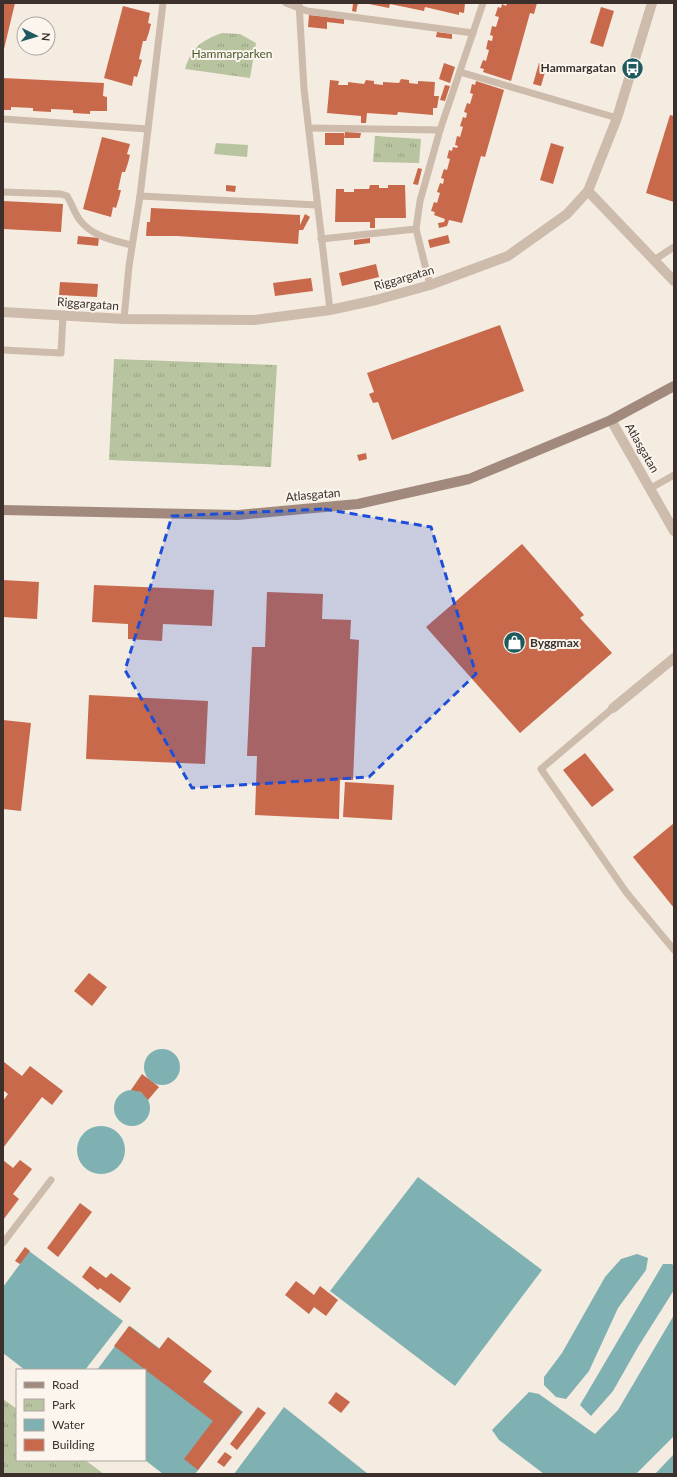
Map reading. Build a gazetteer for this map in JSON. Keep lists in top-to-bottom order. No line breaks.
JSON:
{"streets":{"street":["Riggargatan","Atlasgatan"]},"parks":["Hammarparken"],"places":{"bus stop":["Hammargatan"],"shop":["Byggmax"]},"legend":["Road","Park","Water","Building"],"north":"right"}
